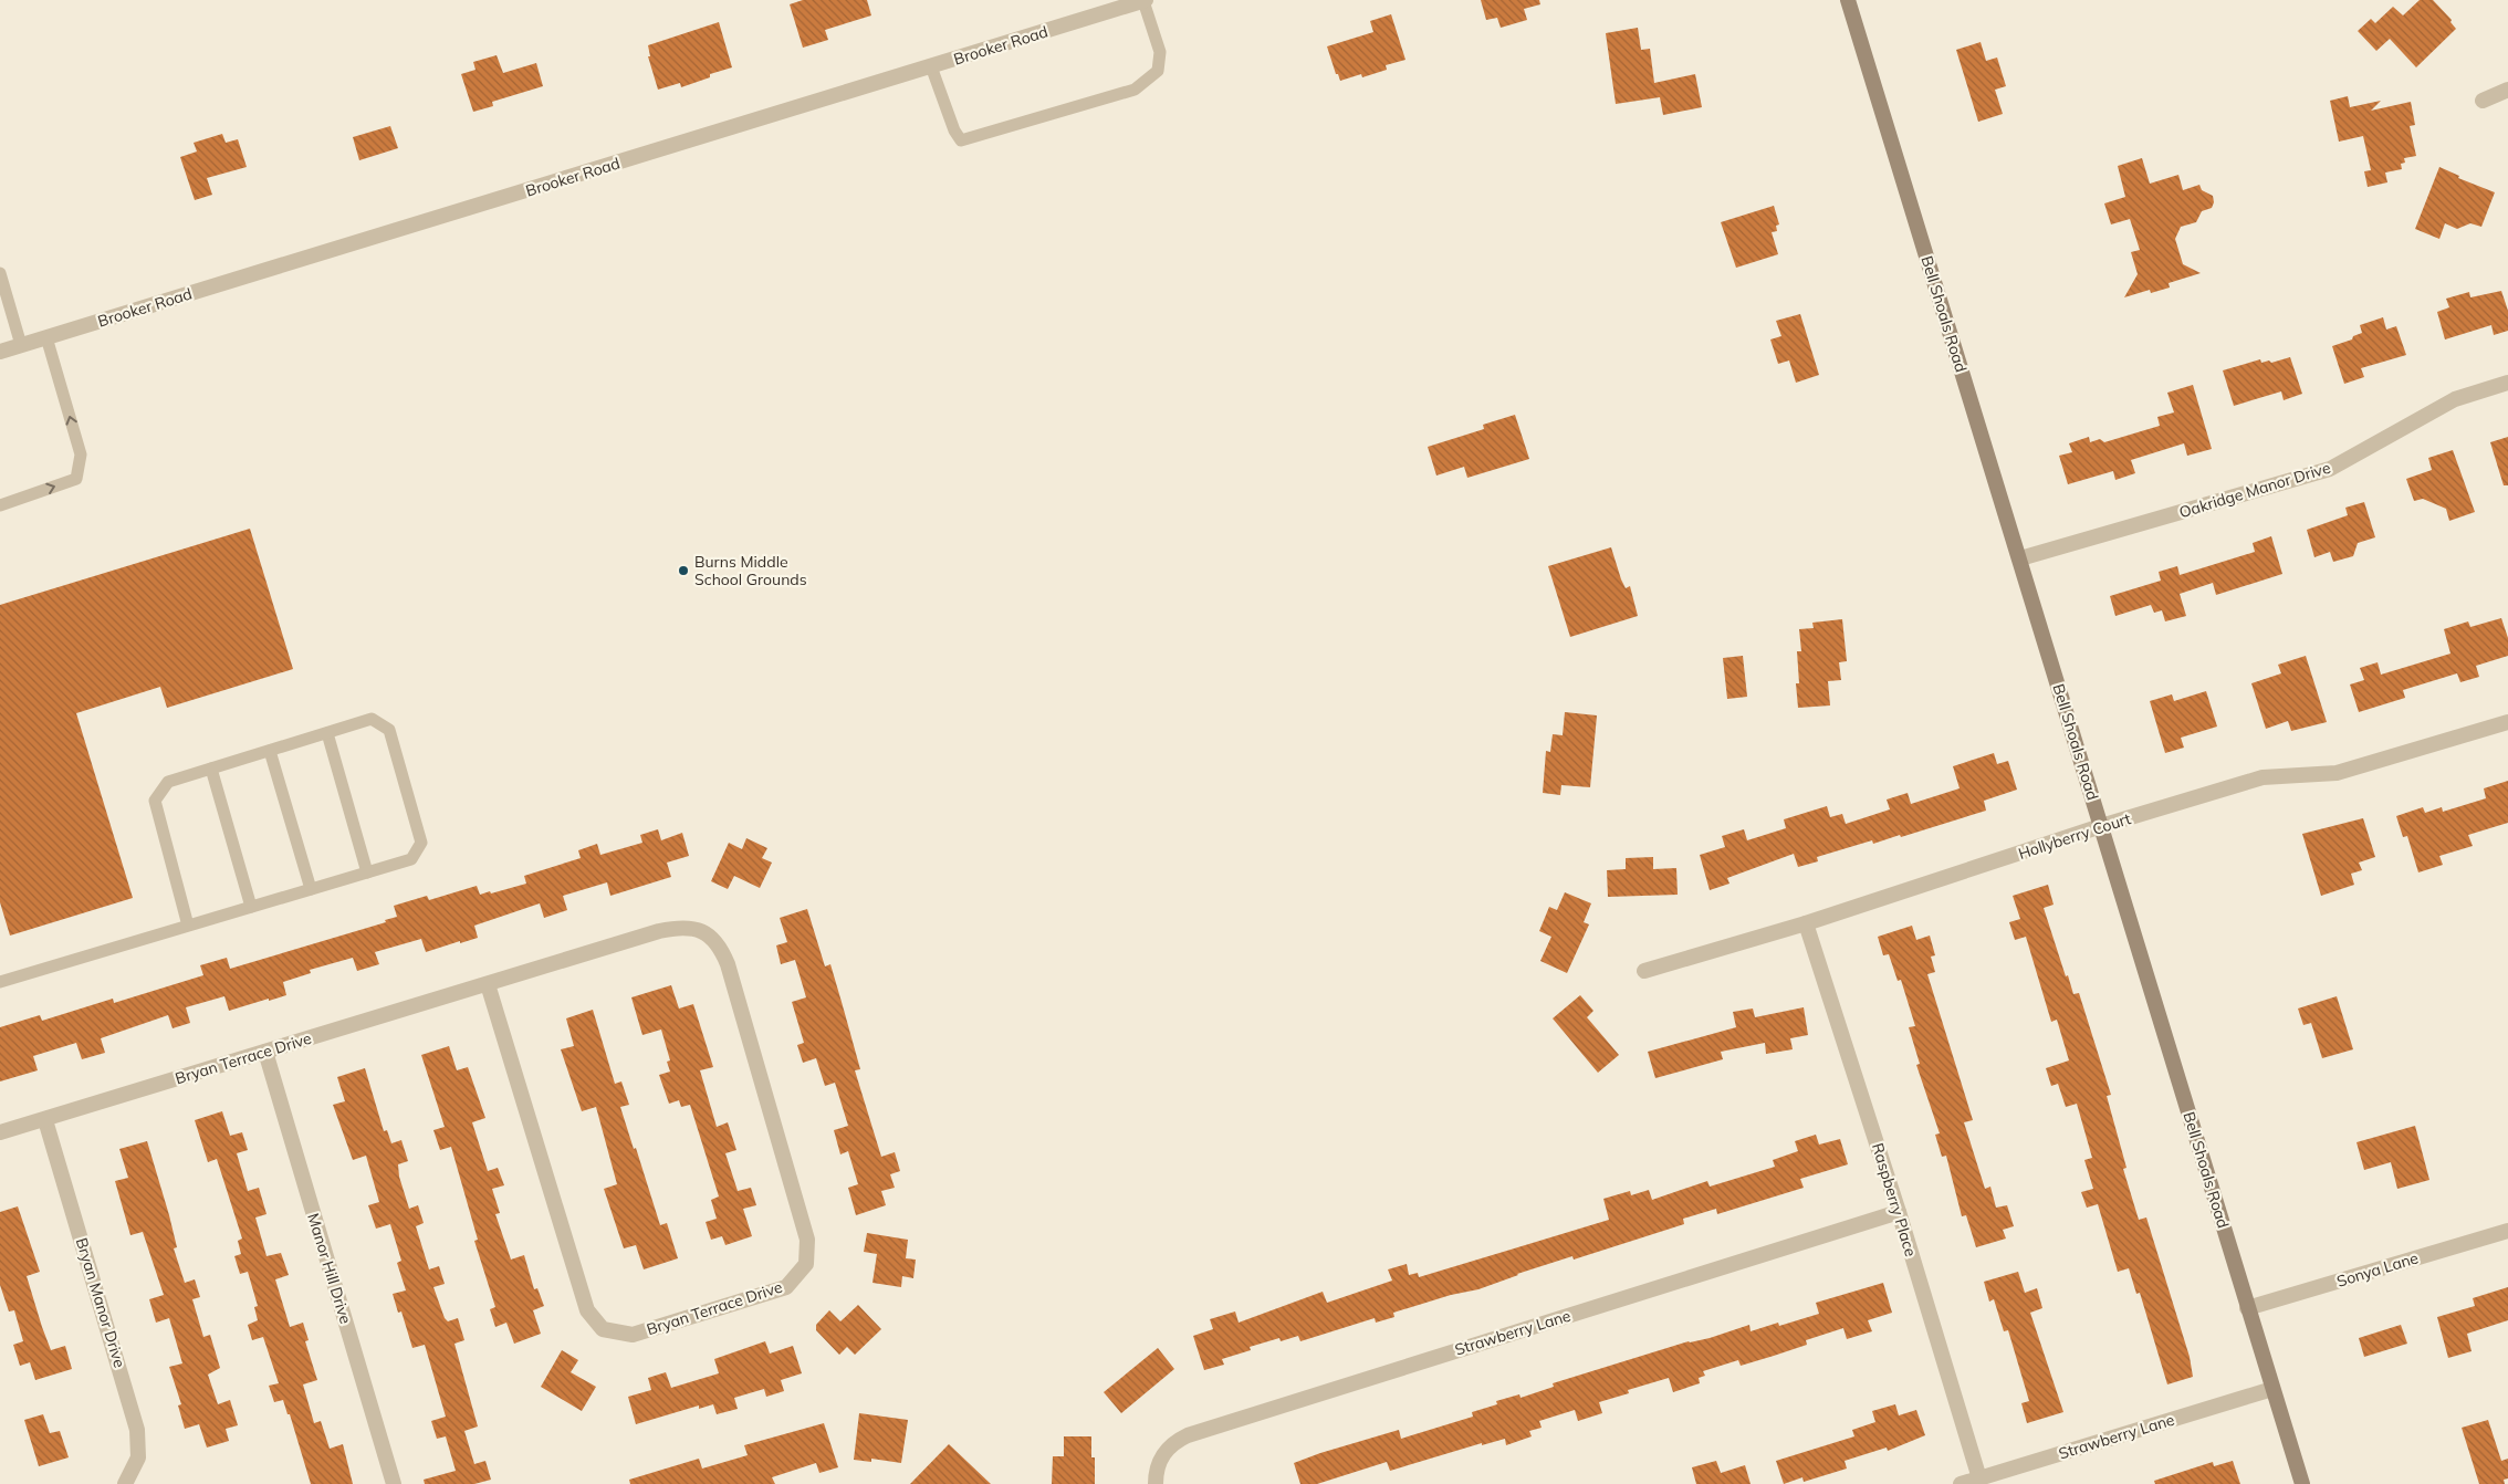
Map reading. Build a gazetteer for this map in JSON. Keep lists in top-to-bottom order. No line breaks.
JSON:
{"streets":{"main road":["Bell Shoals Road"],"street":["Brooker Road","Oakridge Manor Drive","Hollyberry Court","Bryan Terrace Drive","Raspberry Place","Manor Hill Drive","Sonya Lane","Bryan Manor Drive","Strawberry Lane"]},"crossings":[["Bell Shoals Road","Oakridge Manor Drive"],["Bell Shoals Road","Hollyberry Court"],["Bell Shoals Road","Sonya Lane"],["Bell Shoals Road","Strawberry Lane"],["Hollyberry Court","Raspberry Place"],["Bryan Terrace Drive","Manor Hill Drive"],["Bryan Terrace Drive","Bryan Manor Drive"],["Raspberry Place","Strawberry Lane"]],"places":["Burns Middle School Grounds"]}
